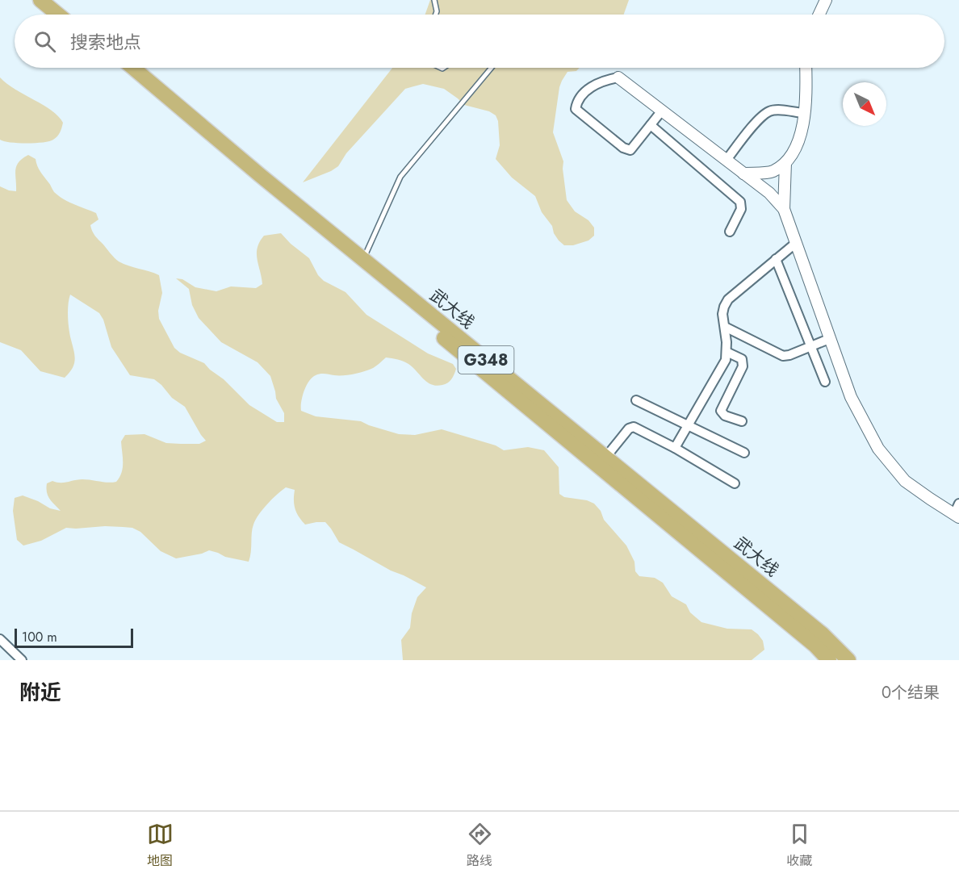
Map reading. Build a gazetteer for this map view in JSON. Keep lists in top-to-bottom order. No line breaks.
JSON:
{"streets":{"highway":["武大线","G348"]},"scale_bar":"100 m","north":"bottom right","page":{"search":"搜索地点","scale":"100 m","heading":["附近","0个结果"],"nav":["地图","路线","收藏"]}}
